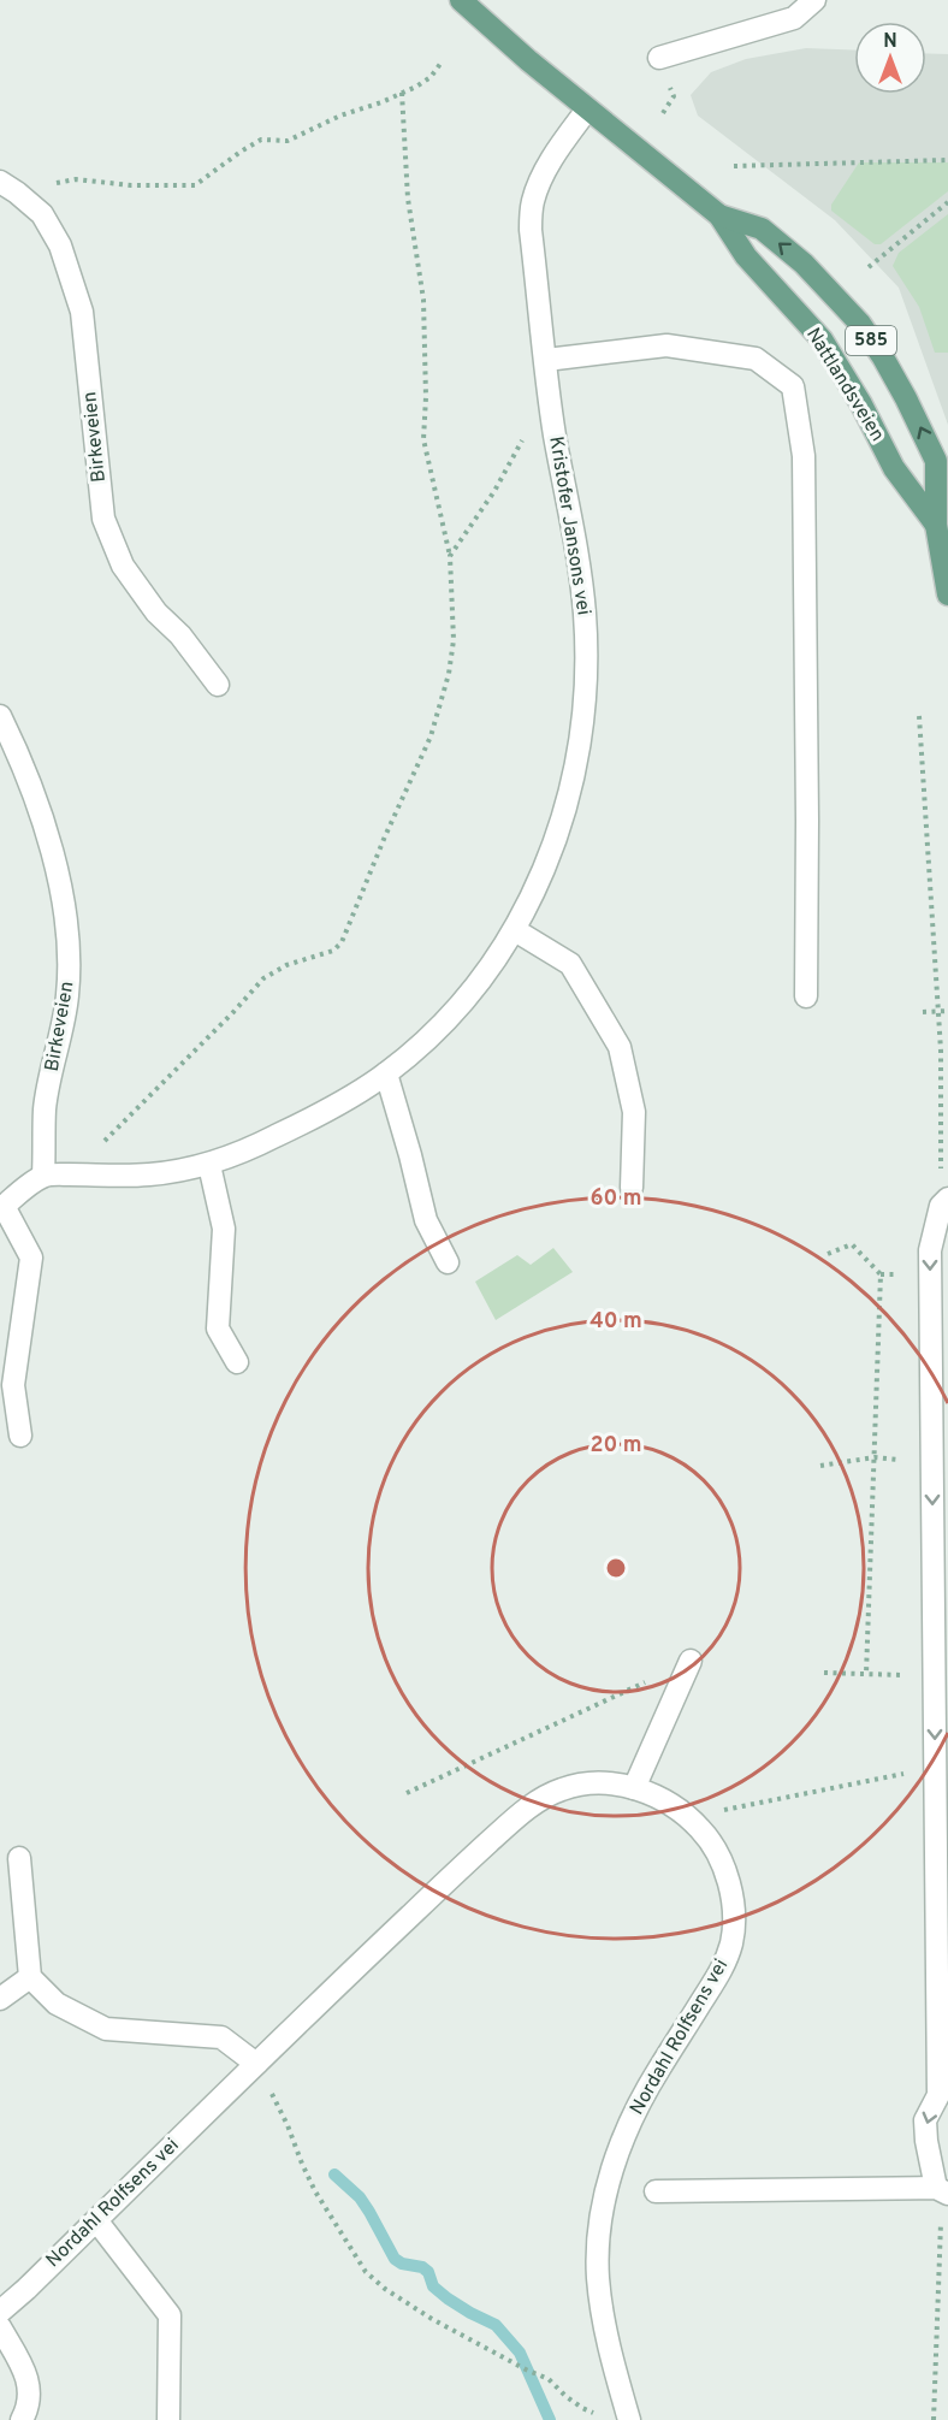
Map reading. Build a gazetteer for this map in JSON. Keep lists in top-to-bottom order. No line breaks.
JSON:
{"streets":{"main road":["585","Nattlandsveien"],"street":["Birkeveien","Kristofer Jansons vei","Nordahl Rolfsens vei"]},"crossings":[["Nattlandsveien","Kristofer Jansons vei"],["Birkeveien","Kristofer Jansons vei"]],"north":"top","rings":["60 m","40 m","20 m"]}
